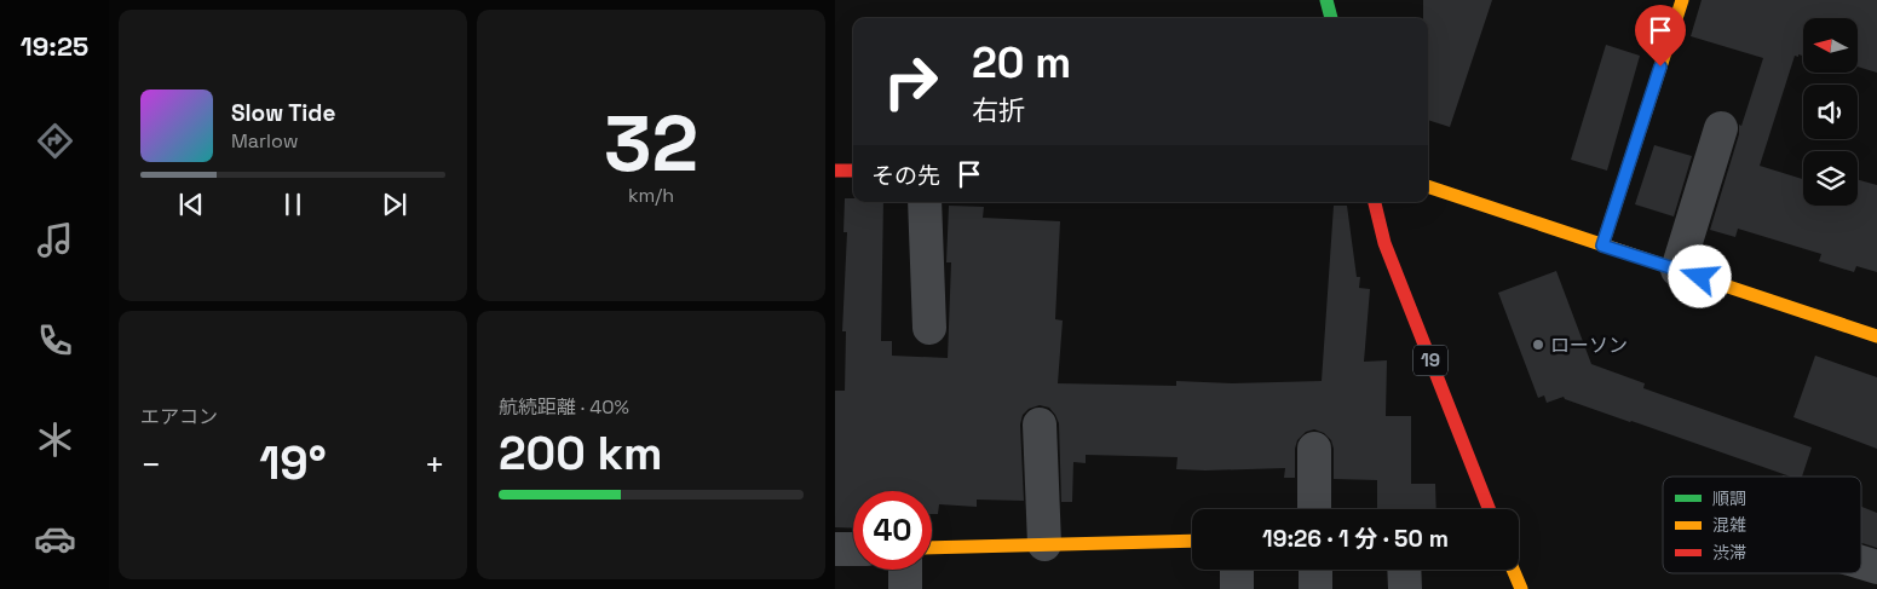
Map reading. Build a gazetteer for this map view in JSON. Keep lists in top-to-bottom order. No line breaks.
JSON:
{"streets":{"street":["19"]},"places":["ローソン"],"legend":["順調","混雑","渋滞"],"north":"left","page":{"tabs":"19:25","tile":[["32","km/h"],"エアコン",["航続距離 · 40%","200 km"]],"turn":["20 m","右折"],"song":["Slow Tide","Marlow"],"then":"その先","heat":["−","19°","+"],"limit":"40","trip":"19:26 · 1 分 · 50 m"}}
